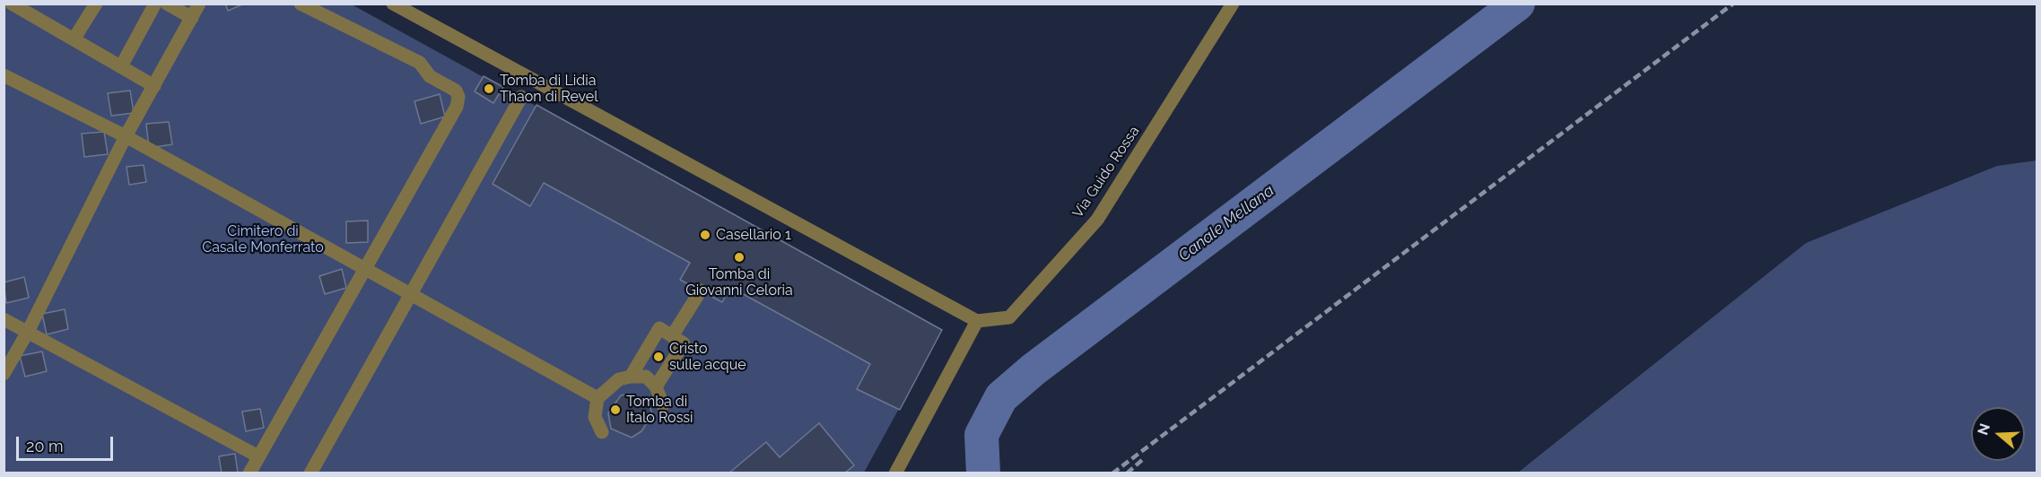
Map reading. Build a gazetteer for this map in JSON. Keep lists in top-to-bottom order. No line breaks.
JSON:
{"streets":{"street":["Via Guido Rossa"]},"water":["Canale Mellana"],"parks":["Cimitero di Casale Monferrato"],"places":["Tomba di Lidia Thaon di Revel","Casellario 1","Tomba di Giovanni Celoria","Cristo sulle acque","Tomba di Italo Rossi"],"scale_bar":"20 m","north":"left"}
